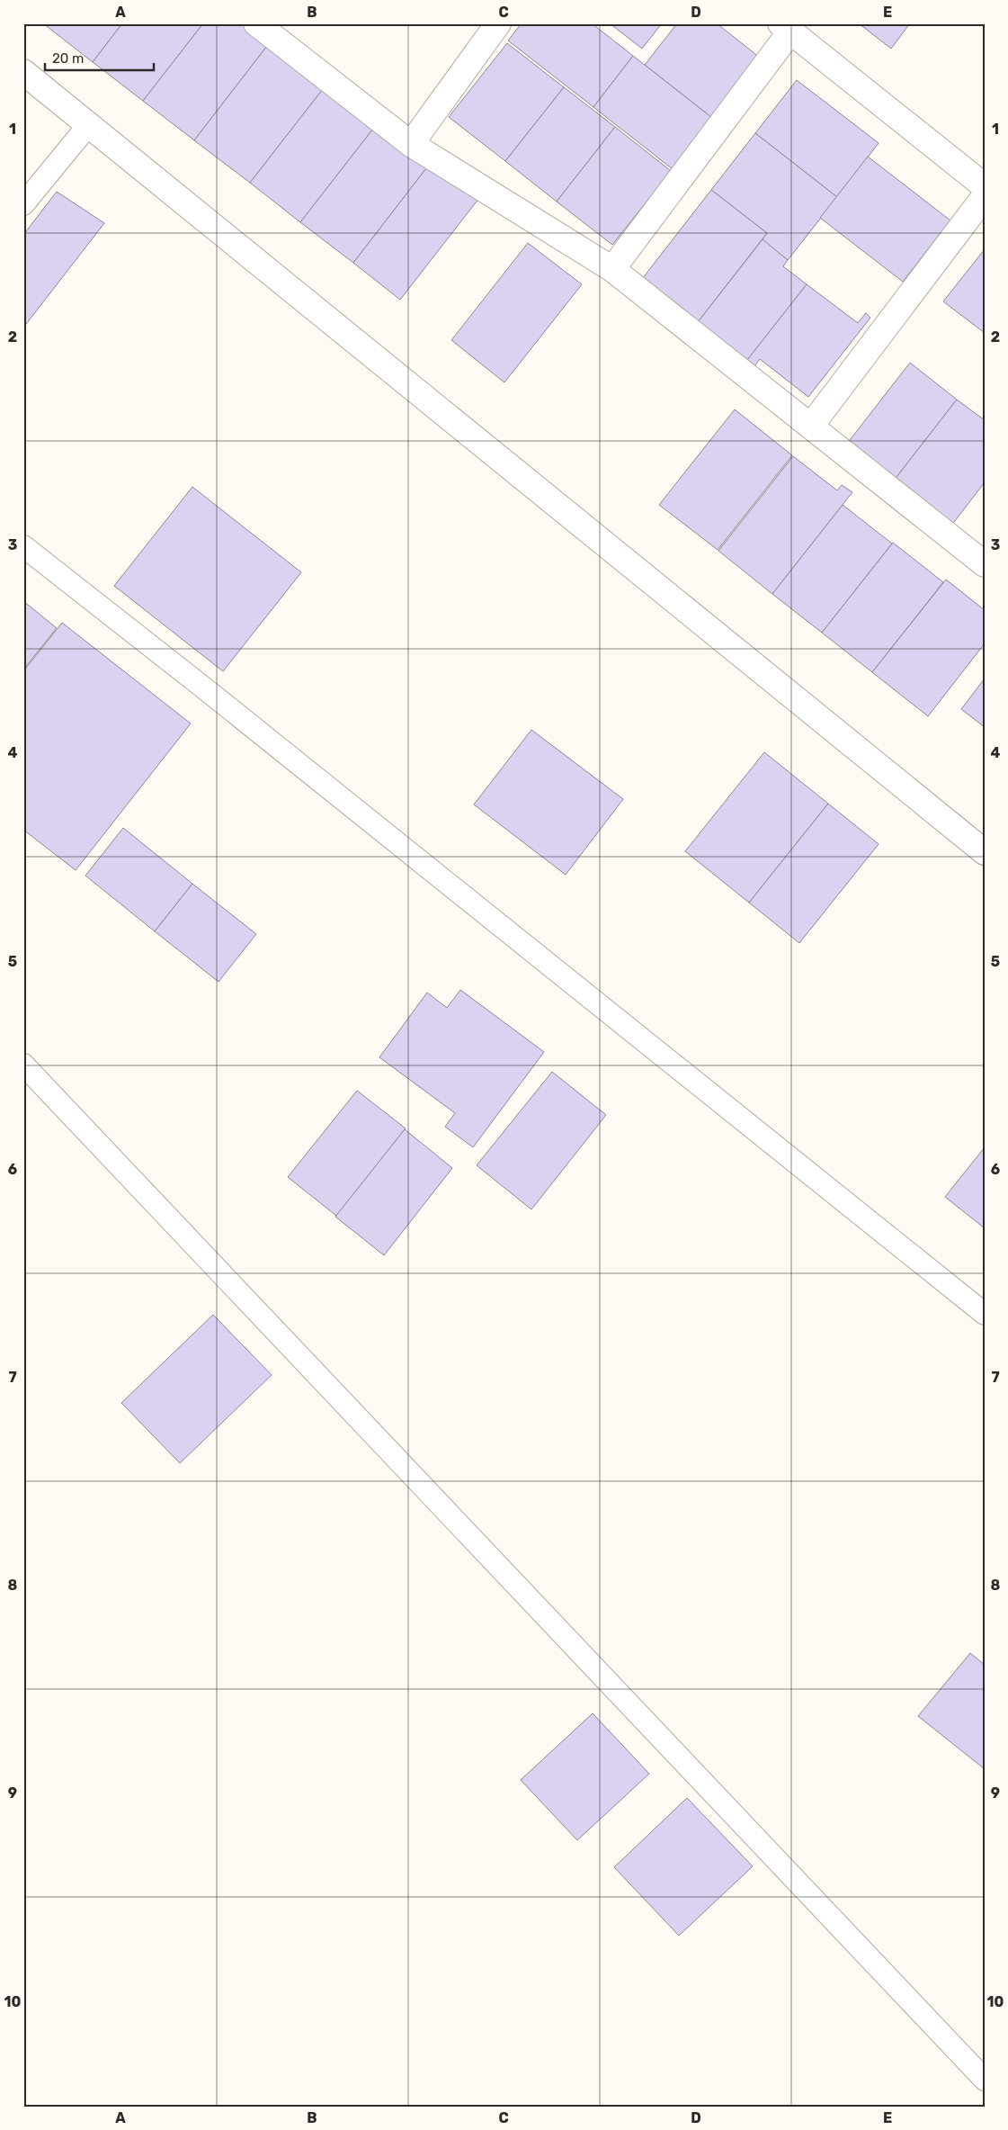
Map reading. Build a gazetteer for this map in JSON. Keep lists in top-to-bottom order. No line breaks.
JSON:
{"scale_bar":"20 m","grid":{"columns":["A","B","C","D","E"],"rows":["1","2","3","4","5","6","7","8","9","10"]}}
